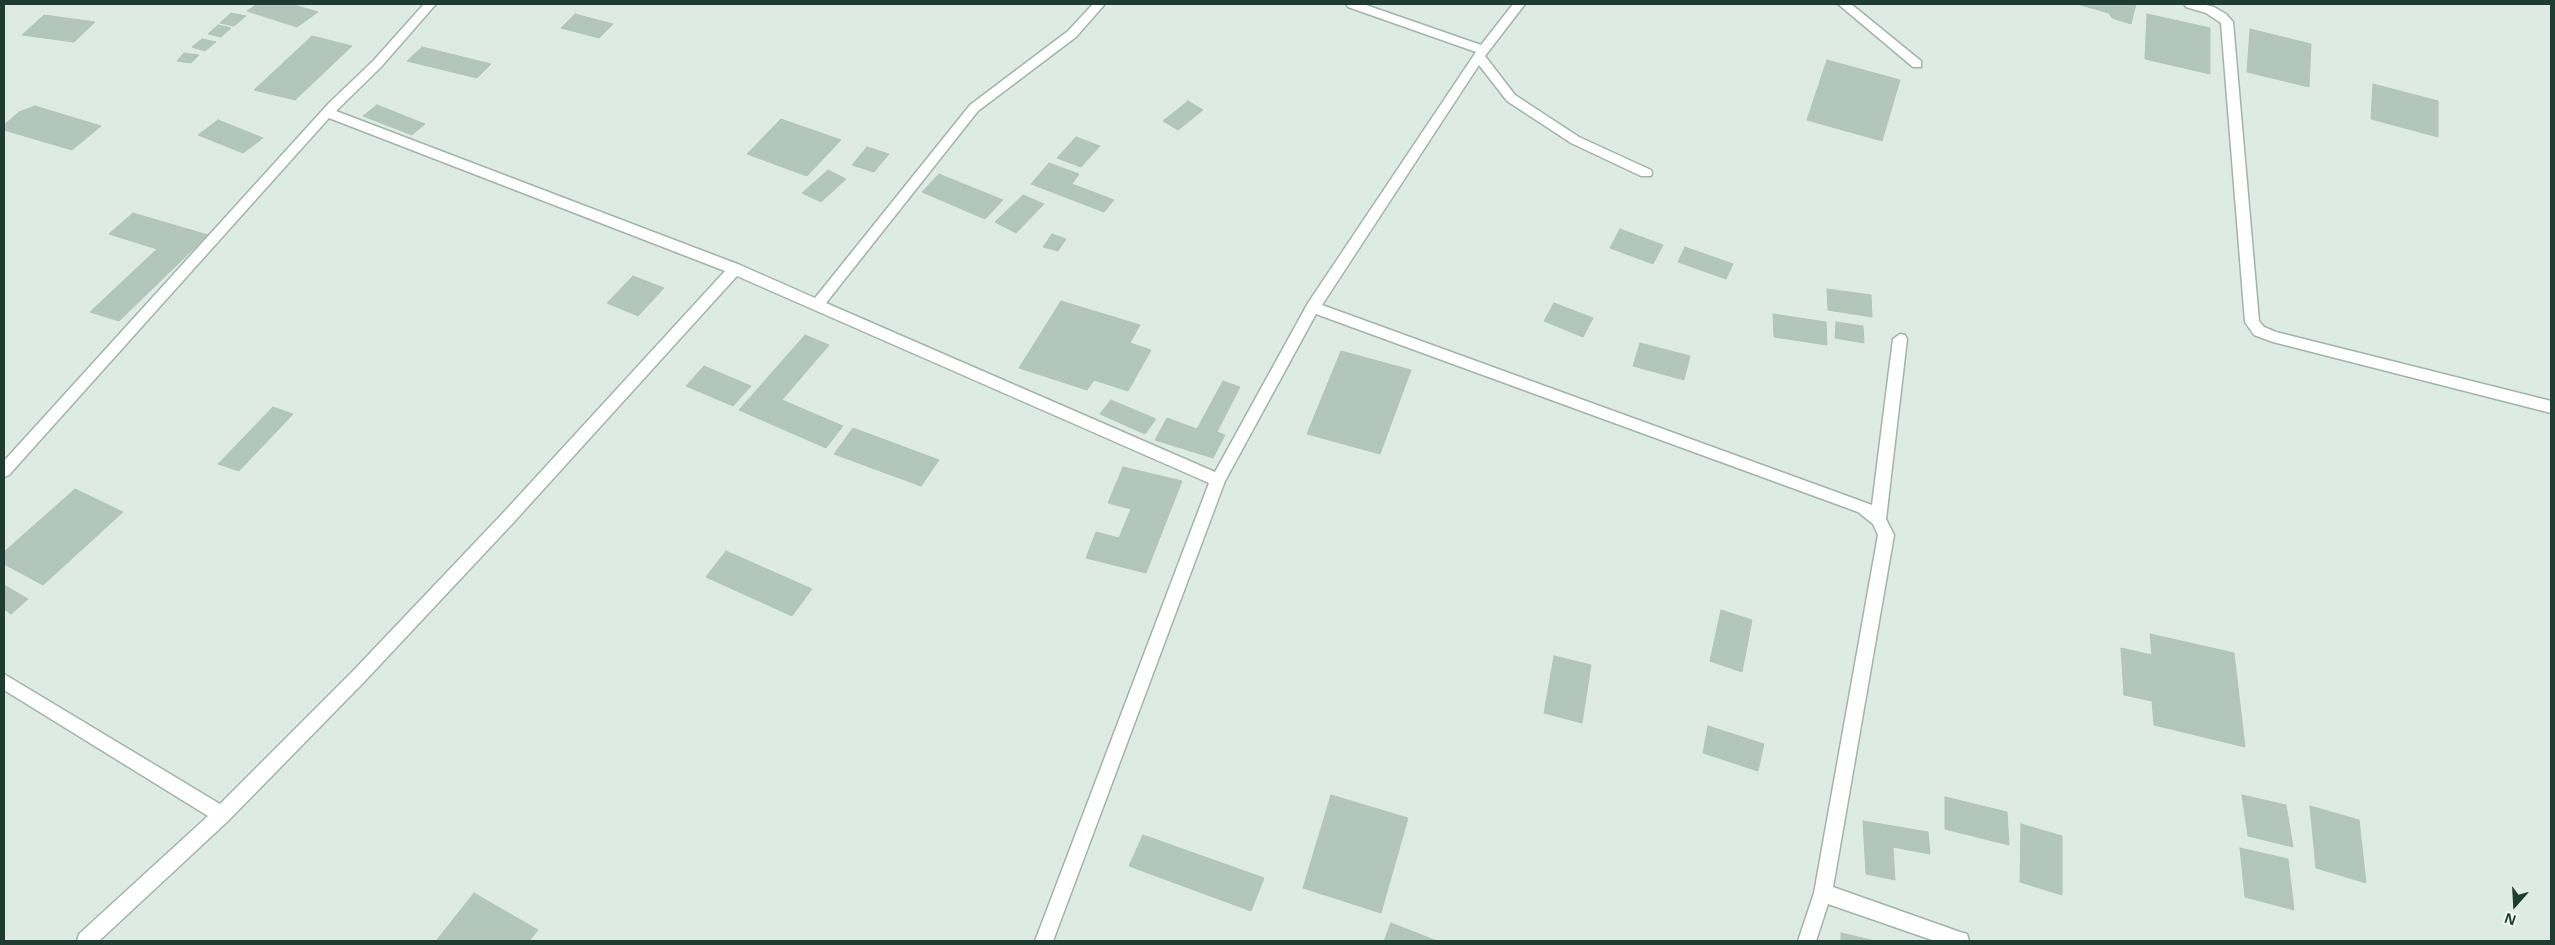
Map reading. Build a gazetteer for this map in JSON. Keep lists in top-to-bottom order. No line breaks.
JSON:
{"north":"bottom"}
